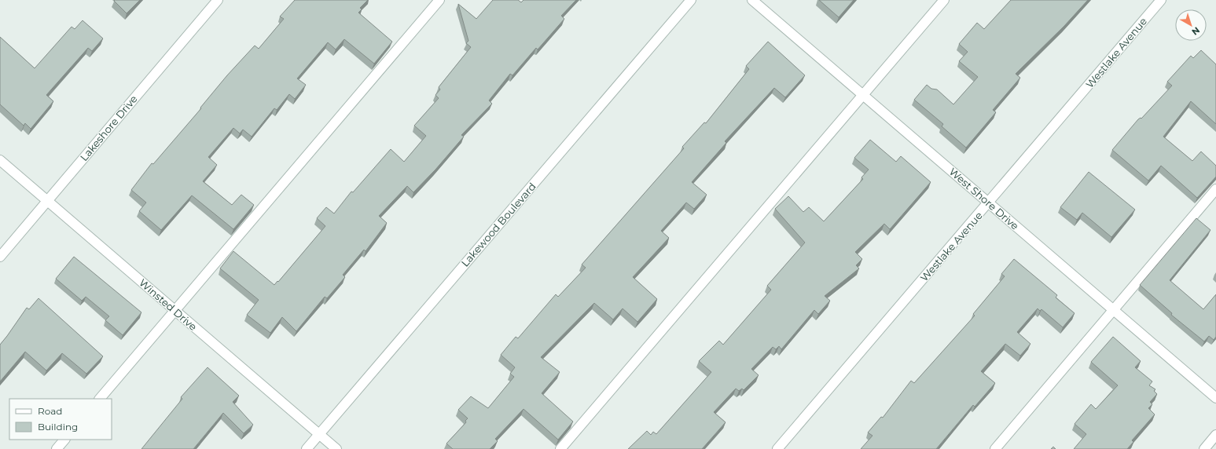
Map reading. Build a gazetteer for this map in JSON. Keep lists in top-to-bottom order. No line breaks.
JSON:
{"streets":{"street":["Westlake Avenue","Lakeshore Drive","West Shore Drive","Lakewood Boulevard","Winsted Drive"]},"crossings":[["Westlake Avenue","West Shore Drive"],["Lakeshore Drive","Winsted Drive"],["Lakewood Boulevard","Winsted Drive"]],"legend":["Road","Building"],"north":"bottom right"}
